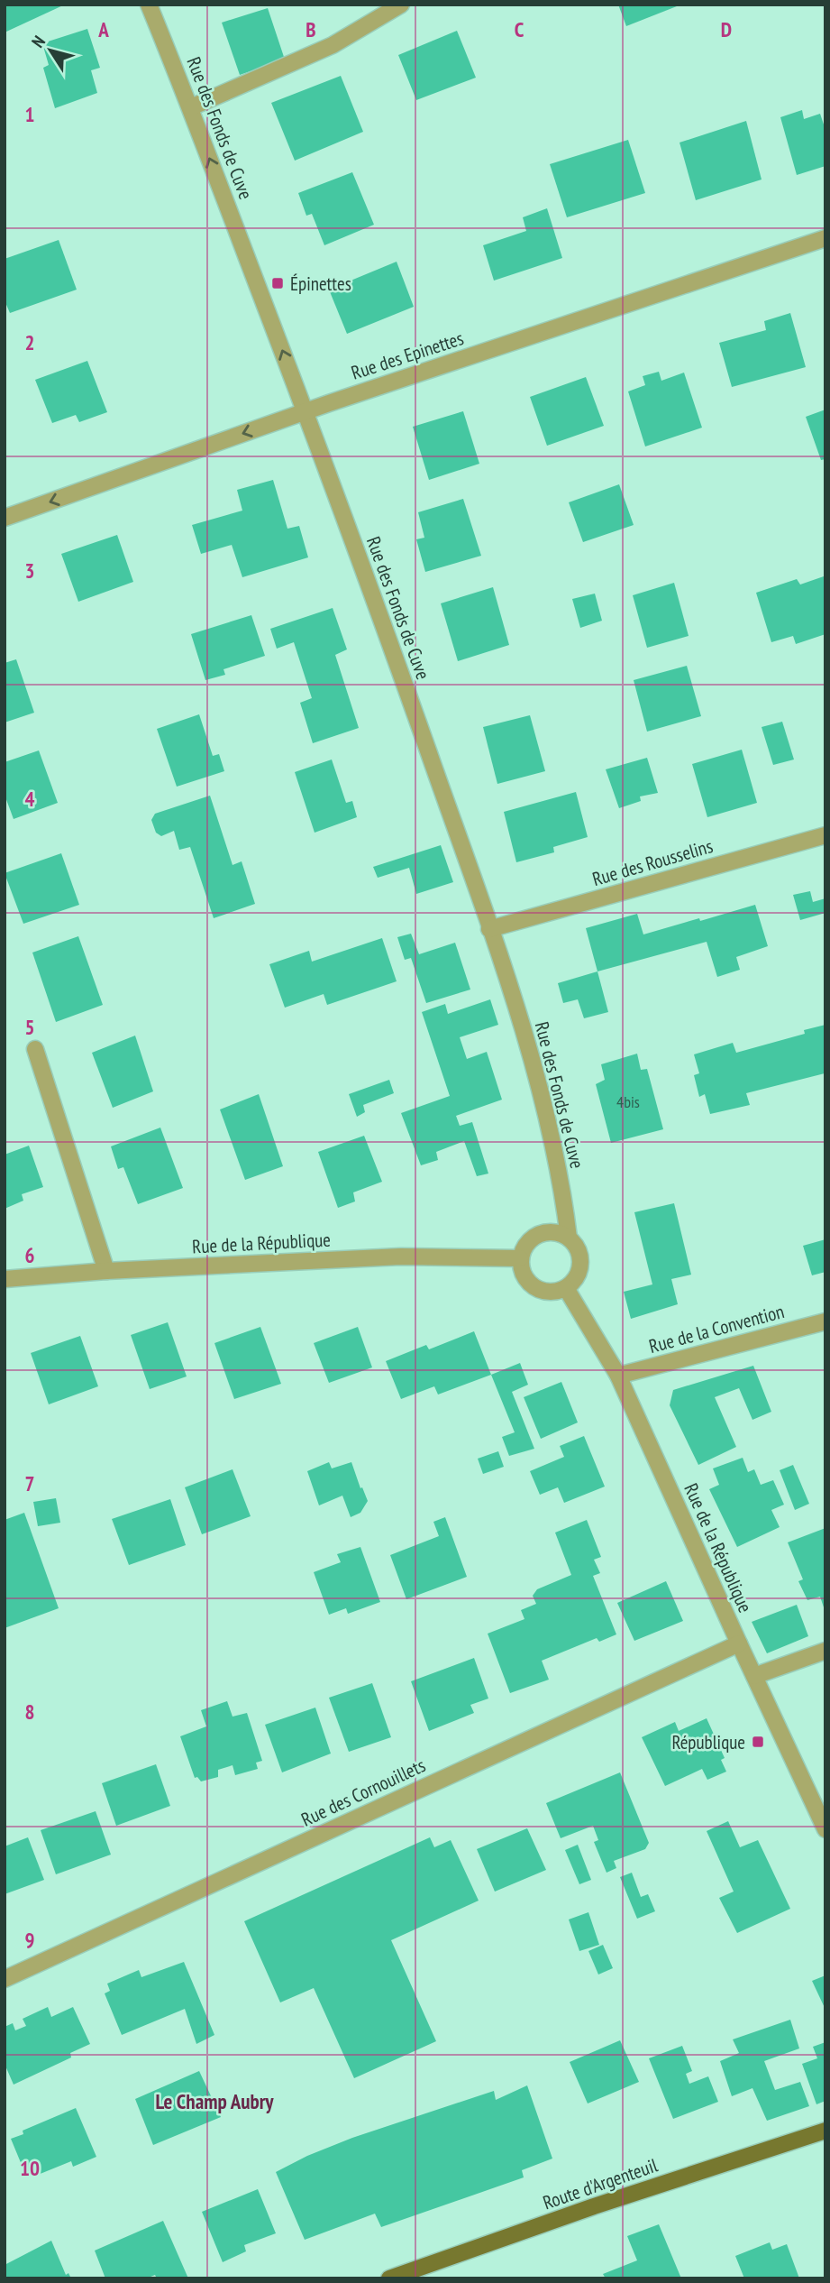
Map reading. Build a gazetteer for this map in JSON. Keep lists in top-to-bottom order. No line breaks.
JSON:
{"streets":{"main road":["Route d'Argenteuil"],"street":["Rue des Fonds de Cuve","Rue des Epinettes","Rue des Rousselins","Rue de la République","Rue de la Convention","Rue des Cornouillets"]},"crossings":[["Rue des Fonds de Cuve","Rue des Epinettes"],["Rue des Fonds de Cuve","Rue des Rousselins"],["Rue des Fonds de Cuve","Rue de la République"],["Rue de la République","Rue de la Convention"],["Rue de la République","Rue des Cornouillets"]],"one_way":["Rue des Epinettes"],"districts":["Le Champ Aubry"],"places":{"transit":["Épinettes","République"]},"house_numbers":["4bis"],"north":"top left","grid":{"columns":["A","B","C","D"],"rows":["1","2","3","4","5","6","7","8","9","10"]}}
